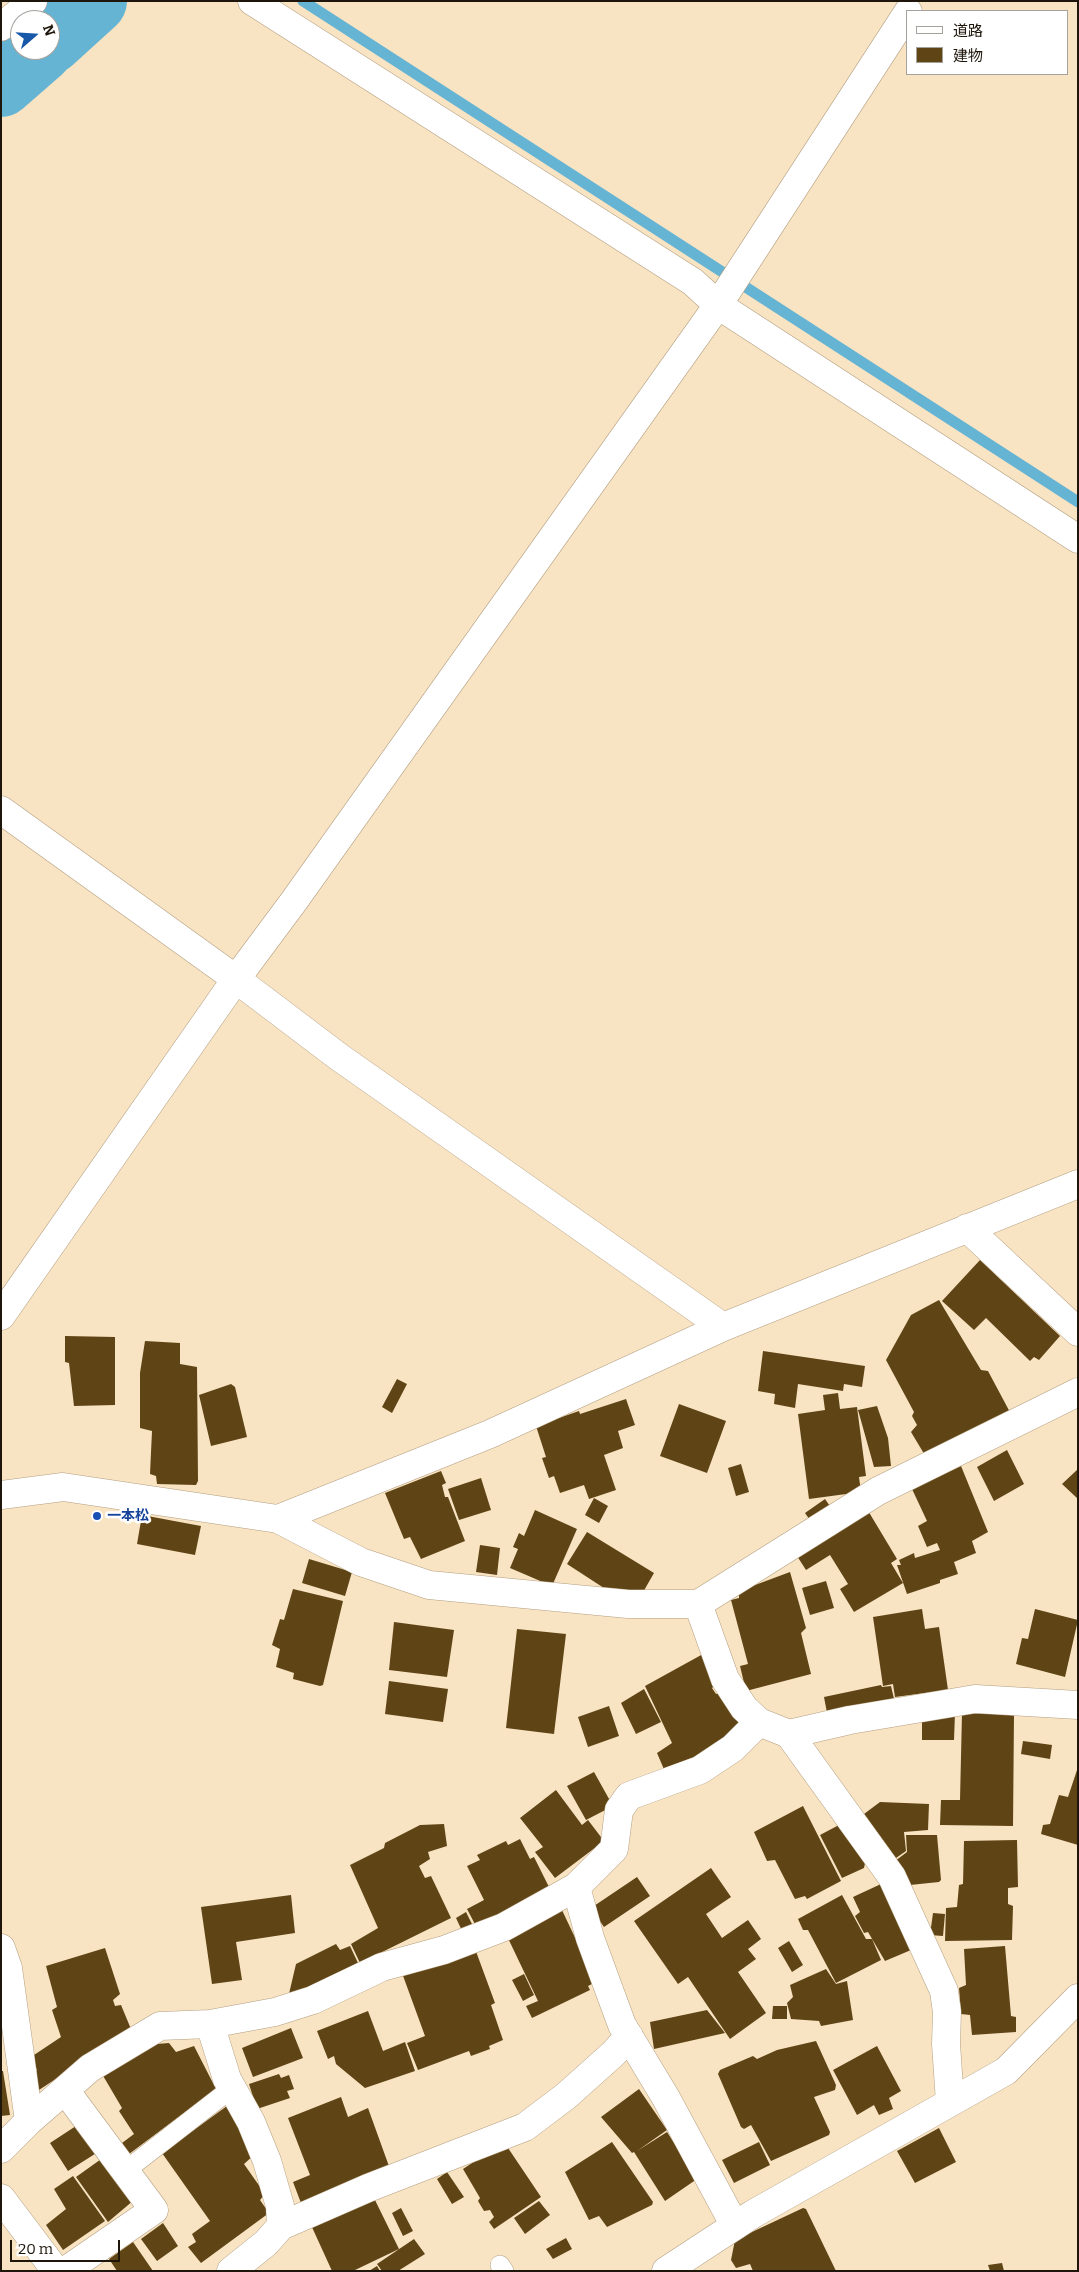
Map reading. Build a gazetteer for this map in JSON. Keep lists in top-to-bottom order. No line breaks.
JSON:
{"places":["一本松"],"legend":["道路","建物"],"scale_bar":"20 m","north":"right"}
